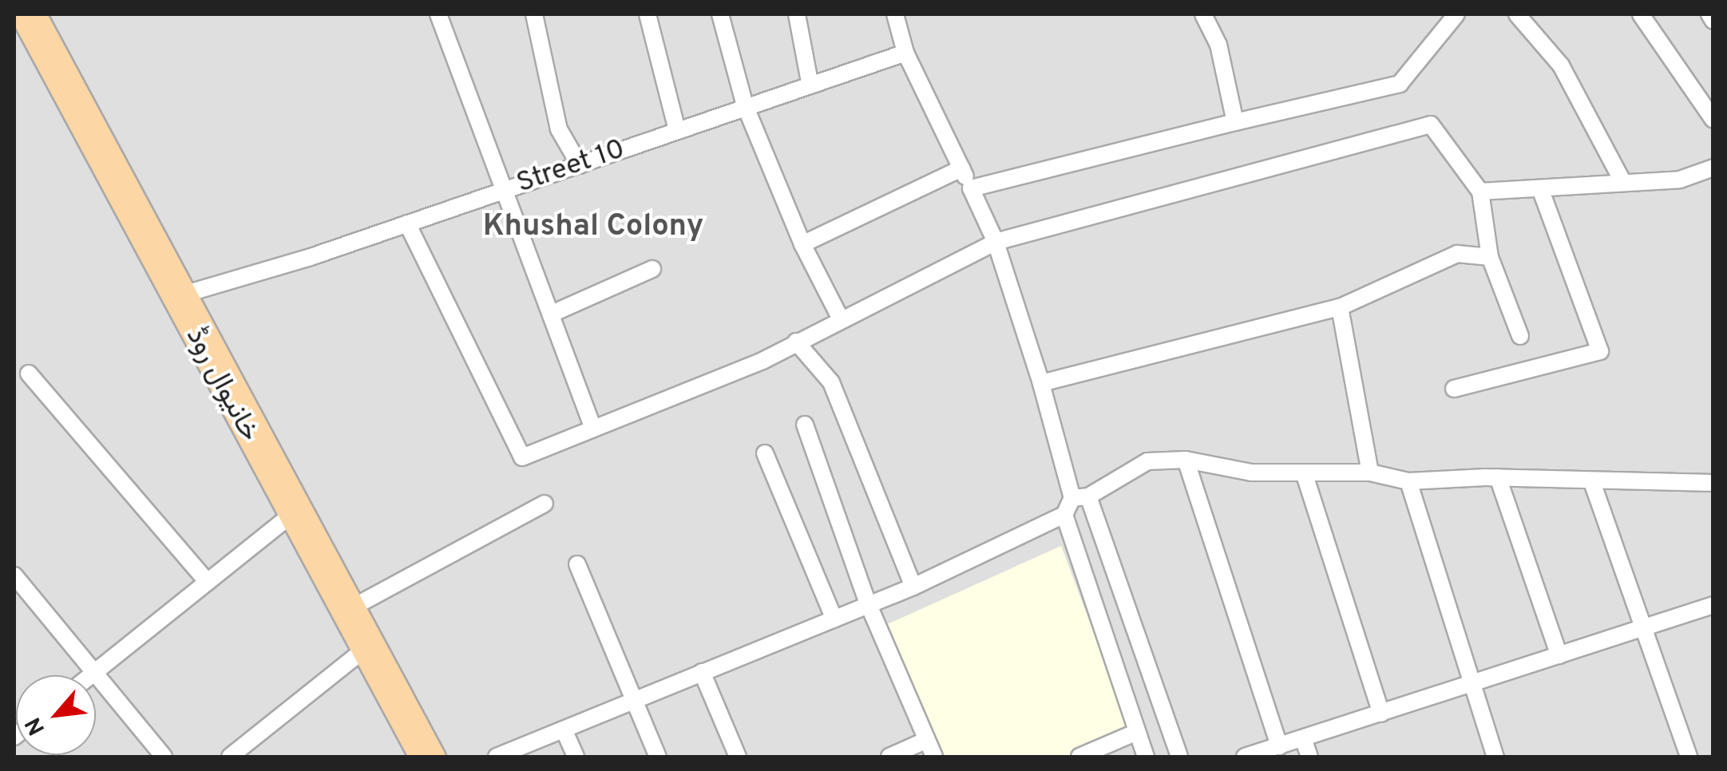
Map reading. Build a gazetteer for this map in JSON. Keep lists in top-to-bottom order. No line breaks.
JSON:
{"streets":{"main road":["خانیوال روڈ"],"street":["Street 10"]},"crossings":[["Street 10","خانیوال روڈ"]],"districts":["Khushal Colony"],"north":"bottom left"}
